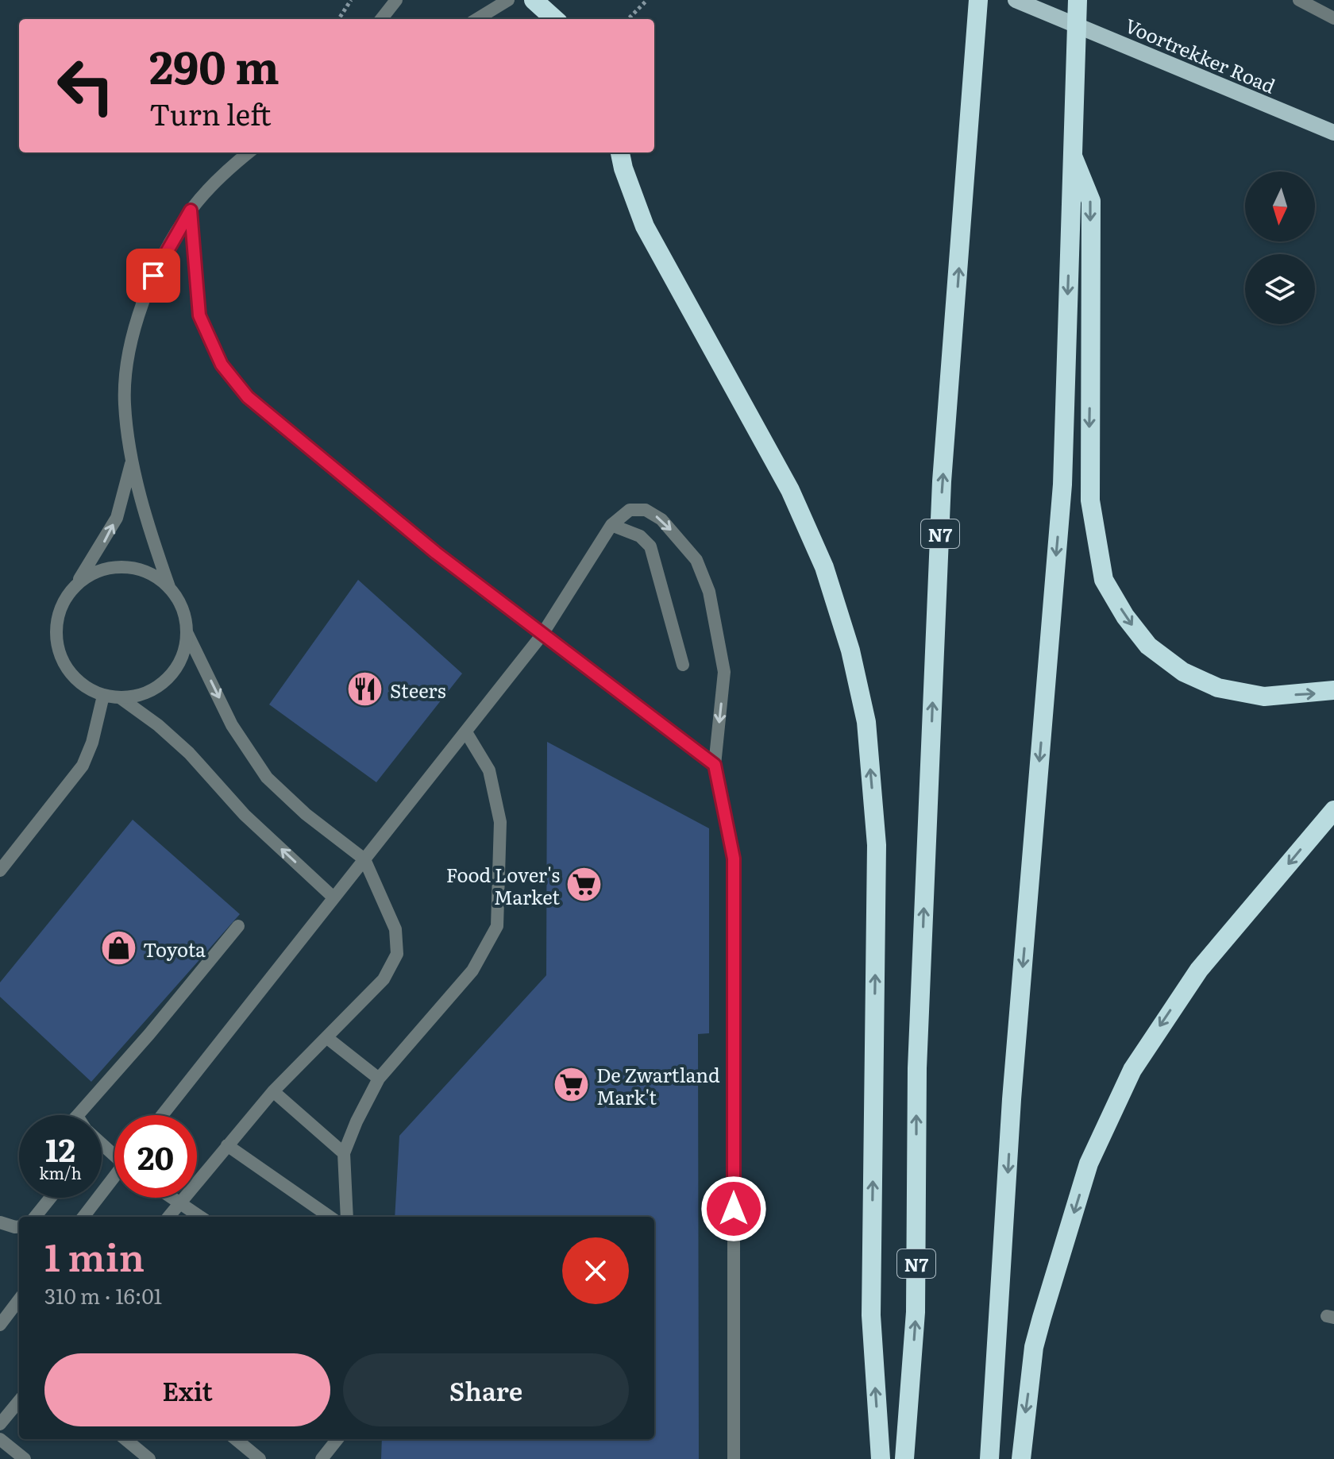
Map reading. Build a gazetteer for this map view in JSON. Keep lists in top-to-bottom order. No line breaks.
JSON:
{"streets":{"highway":["N7"],"main road":["Voortrekker Road"]},"places":{"restaurant":["Steers"],"supermarket":["Food Lover's Market","De Zwartland Mark't"],"shop":["Toyota"]},"north":"bottom","page":{"turn":["290 m","Turn left"],"speed":"12 km/h","limit":"20","heading":["1 min","310 m · 16:01"],"buttons":["Exit","Share"]}}
